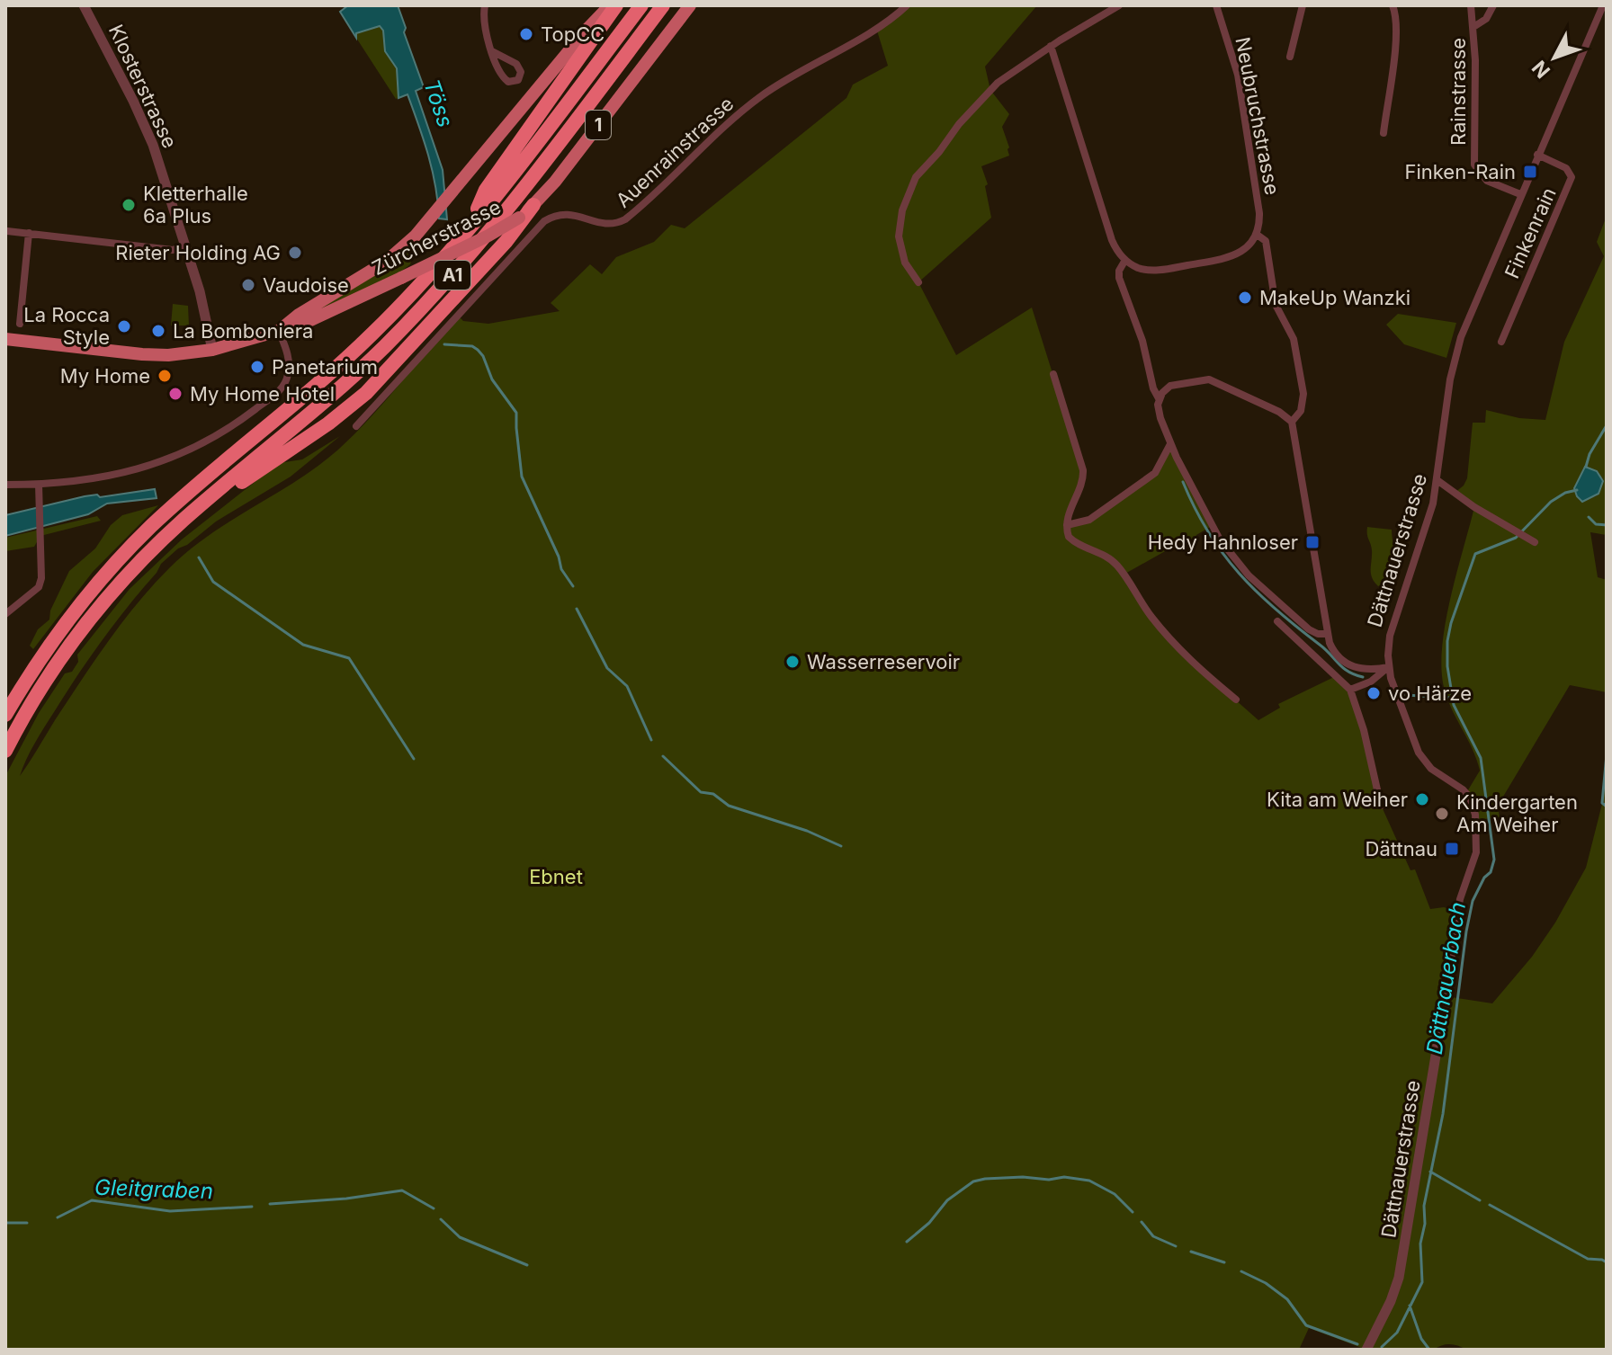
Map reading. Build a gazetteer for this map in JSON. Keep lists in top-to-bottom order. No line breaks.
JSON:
{"streets":{"highway":["A1"],"main road":["1","Zürcherstrasse"],"street":["Klosterstrasse","Rainstrasse","Neubruchstrasse","Auenrainstrasse","Finkenrain","Dättnauerstrasse"]},"crossings":[["Klosterstrasse","Zürcherstrasse"],["Rainstrasse","Dättnauerstrasse"],["Finkenrain","Dättnauerstrasse"],["Zürcherstrasse","A1"]],"water":["Töss","Dättnauerbach","Gleitgraben"],"parks":["Ebnet"],"places":{"other":["TopCC","Kletterhalle 6a Plus","Rieter Holding AG","Vaudoise","MakeUp Wanzki","La Rocca Style","La Bomboniera","Panetarium","My Home","My Home Hotel","Wasserreservoir","vo Härze","Kita am Weiher","Kindergarten Am Weiher"],"transit":["Finken-Rain","Hedy Hahnloser","Dättnau"]},"north":"bottom left"}
